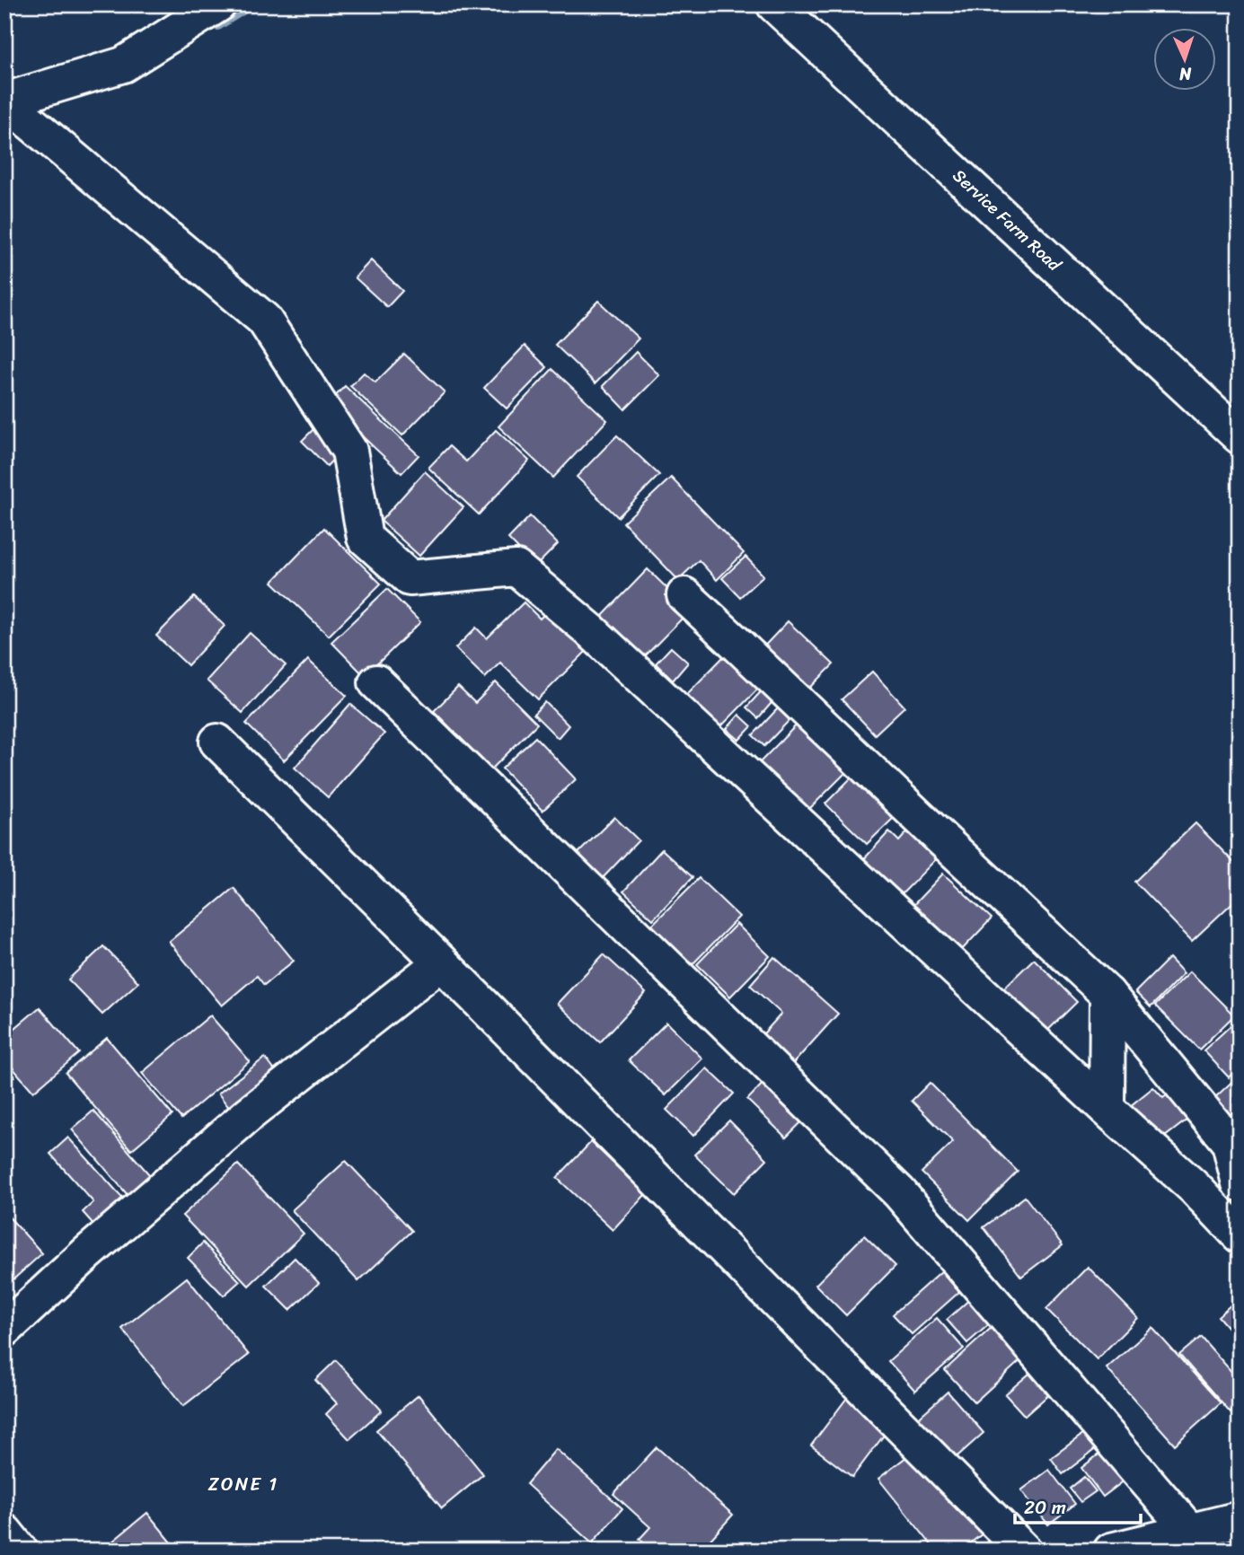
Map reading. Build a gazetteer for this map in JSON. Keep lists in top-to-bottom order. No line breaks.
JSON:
{"streets":{"street":["Service Farm Road"]},"districts":["ZONE 1"],"scale_bar":"20 m","north":"bottom"}
